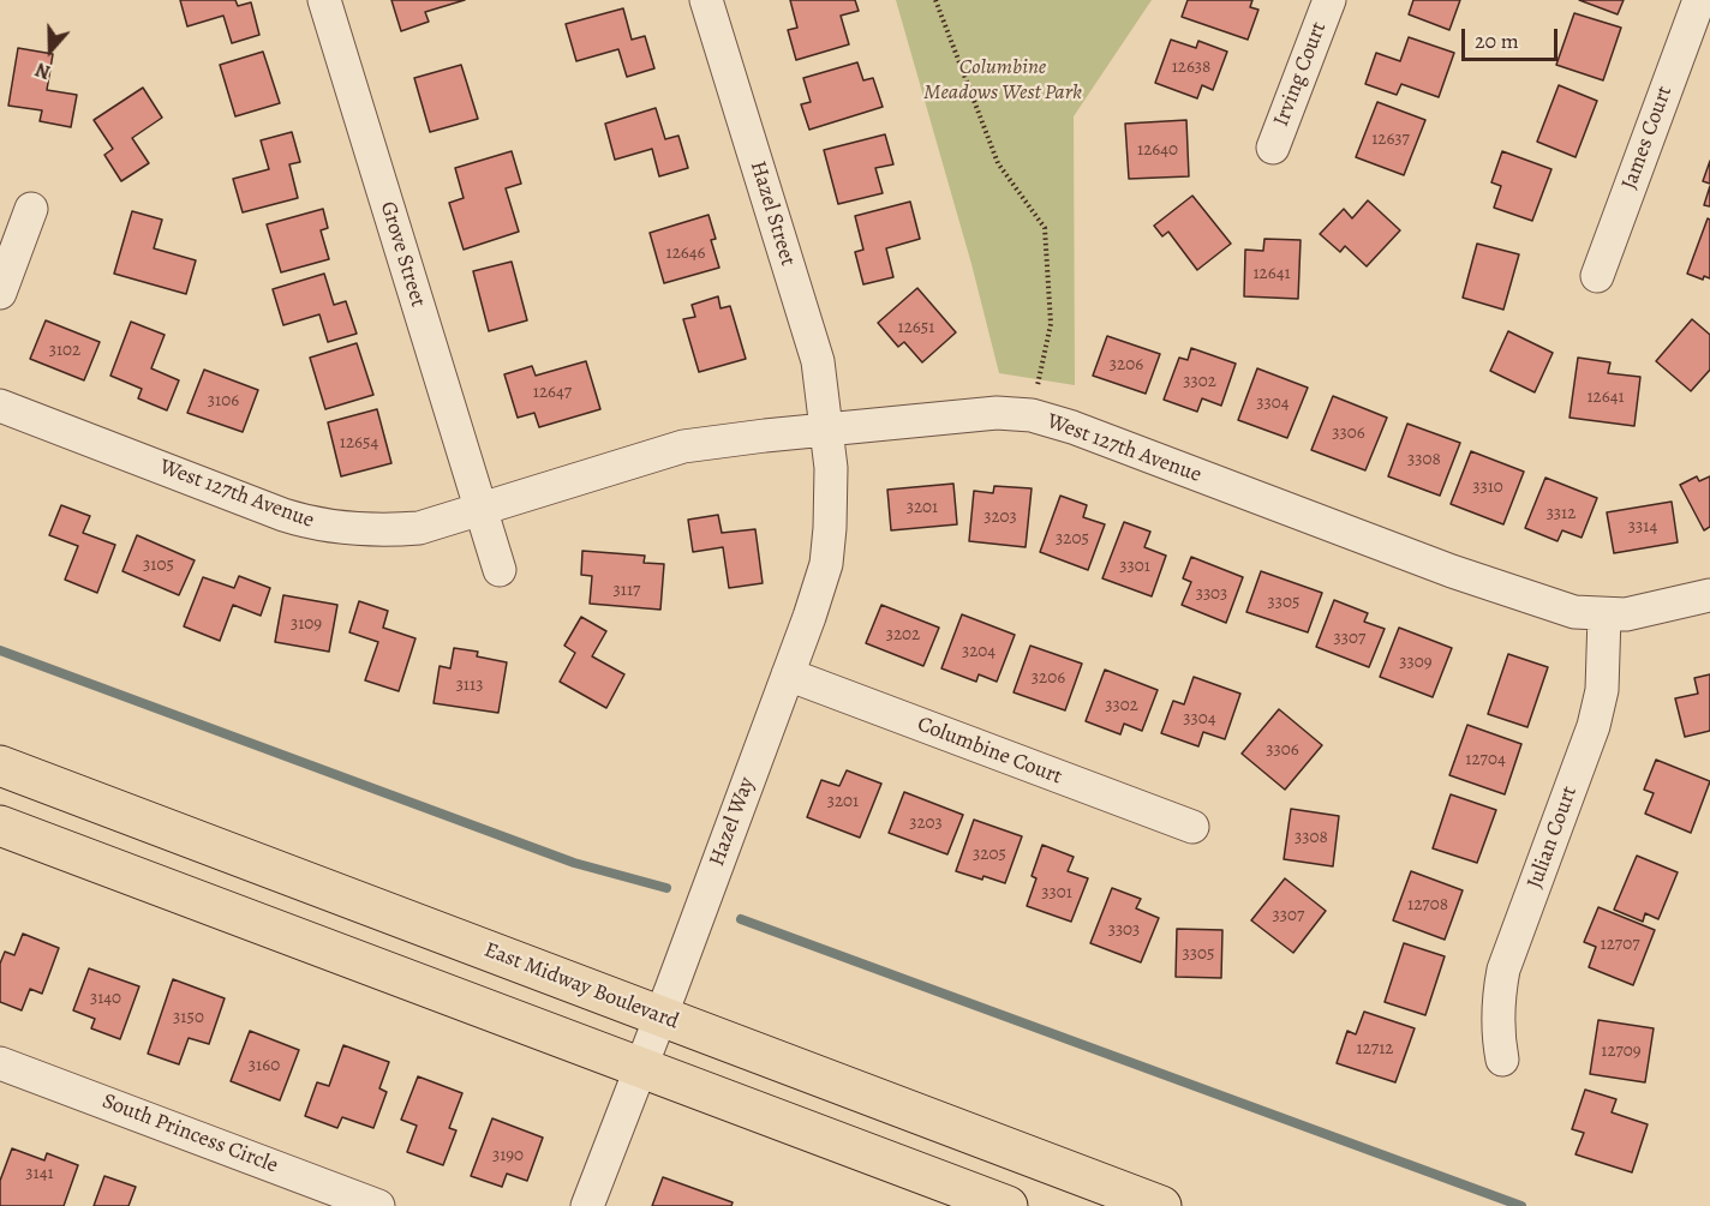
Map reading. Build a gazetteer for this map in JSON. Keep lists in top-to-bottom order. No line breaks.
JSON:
{"streets":{"main road":["East Midway Boulevard"],"street":["Irving Court","James Court","Hazel Street","Grove Street","West 127th Avenue","Columbine Court","Hazel Way","Julian Court","South Princess Circle"]},"crossings":[["Hazel Street","West 127th Avenue"],["Hazel Street","Hazel Way"],["Grove Street","West 127th Avenue"],["West 127th Avenue","Hazel Way"],["West 127th Avenue","Julian Court"],["Columbine Court","Hazel Way"],["Hazel Way","East Midway Boulevard"]],"parks":["Columbine Meadows West Park"],"house_numbers":["12638","12637","12640","12646","12641","12651","3102","3206","3302","12647","12641","3106","3304","3306","12654","3308","3310","3201","3312","3203","3314","3205","3105","3301","3117","3303","3305","3109","3202","3307","3204","3309","3206","3113","3302","3304","3306","12704","3201","3203","3308","3205","3301","12708","3307","3303","12707","3305","3140","3150","12712","12709","3160","3190","3141"],"scale_bar":"20 m","north":"bottom"}
